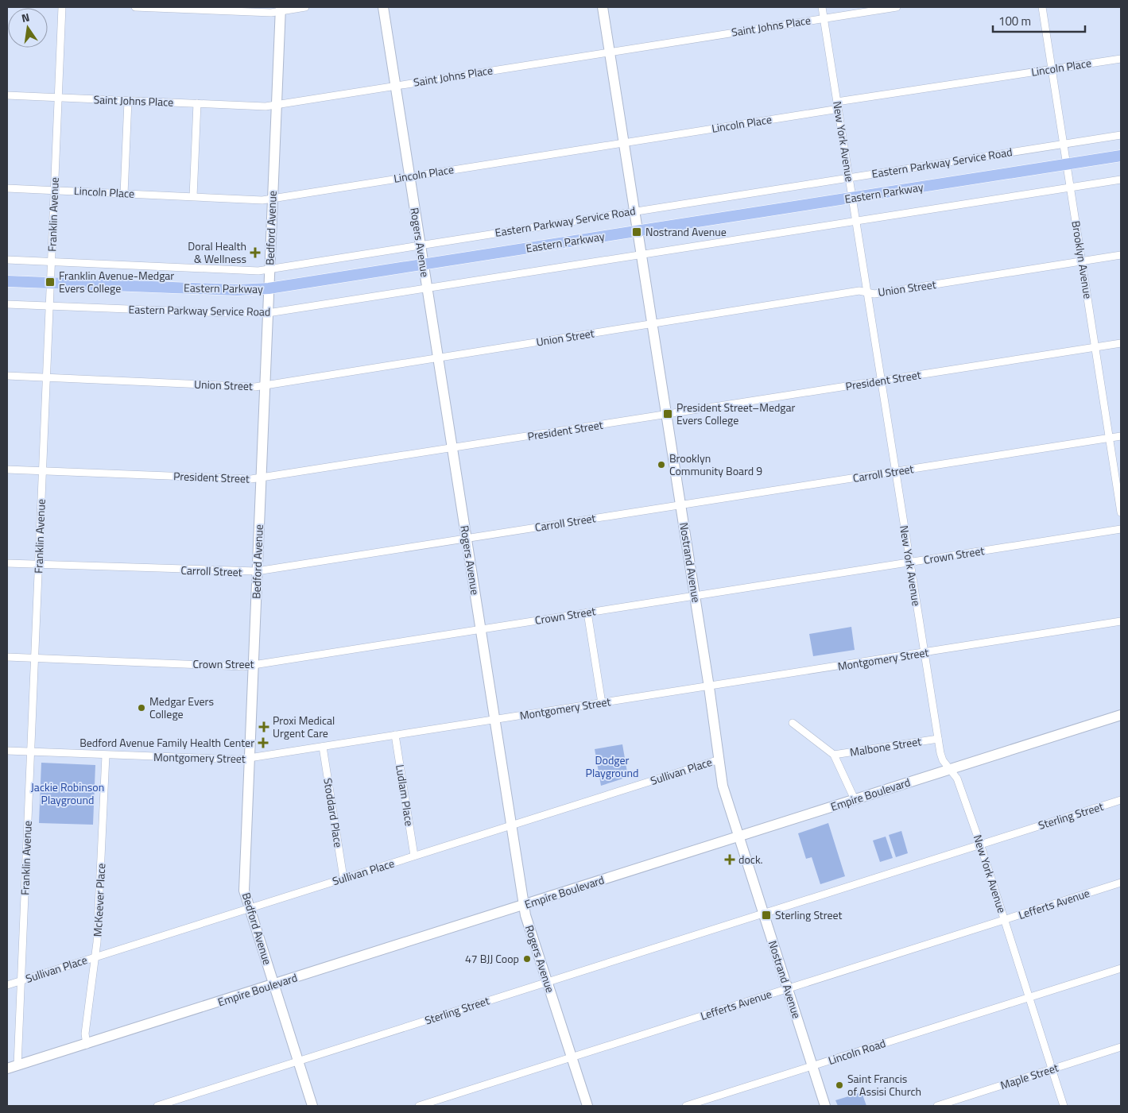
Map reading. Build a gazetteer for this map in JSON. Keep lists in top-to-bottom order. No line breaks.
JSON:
{"streets":{"main road":["Eastern Parkway","Bedford Avenue","Rogers Avenue","Nostrand Avenue","Empire Boulevard"],"street":["Saint Johns Place","Lincoln Place","New York Avenue","Eastern Parkway Service Road","Franklin Avenue","Brooklyn Avenue","Union Street","President Street","Carroll Street","Crown Street","Montgomery Street","Malbone Street","Sullivan Place","Ludlam Place","Stoddard Place","Sterling Street","McKeever Place","Lefferts Avenue","Lincoln Road","Maple Street"]},"crossings":[["Saint Johns Place","New York Avenue"],["Saint Johns Place","Franklin Avenue"],["Saint Johns Place","Bedford Avenue"],["Saint Johns Place","Rogers Avenue"],["Saint Johns Place","Nostrand Avenue"],["Lincoln Place","New York Avenue"],["Lincoln Place","Franklin Avenue"],["Lincoln Place","Bedford Avenue"],["Lincoln Place","Rogers Avenue"],["Lincoln Place","Brooklyn Avenue"],["Lincoln Place","Nostrand Avenue"],["New York Avenue","Eastern Parkway Service Road"],["New York Avenue","Eastern Parkway"],["New York Avenue","Union Street"],["New York Avenue","President Street"],["New York Avenue","Carroll Street"],["New York Avenue","Crown Street"],["New York Avenue","Montgomery Street"],["New York Avenue","Malbone Street"],["New York Avenue","Empire Boulevard"],["New York Avenue","Sterling Street"],["New York Avenue","Lefferts Avenue"],["New York Avenue","Lincoln Road"],["New York Avenue","Maple Street"],["Eastern Parkway Service Road","Franklin Avenue"],["Eastern Parkway Service Road","Bedford Avenue"],["Eastern Parkway Service Road","Rogers Avenue"],["Eastern Parkway Service Road","Brooklyn Avenue"],["Eastern Parkway Service Road","Nostrand Avenue"],["Eastern Parkway","Franklin Avenue"],["Eastern Parkway","Bedford Avenue"],["Eastern Parkway","Rogers Avenue"],["Eastern Parkway","Brooklyn Avenue"],["Eastern Parkway","Nostrand Avenue"],["Franklin Avenue","Union Street"],["Franklin Avenue","President Street"],["Franklin Avenue","Carroll Street"],["Franklin Avenue","Crown Street"],["Franklin Avenue","Montgomery Street"],["Franklin Avenue","Sullivan Place"],["Franklin Avenue","Empire Boulevard"],["Bedford Avenue","Union Street"],["Bedford Avenue","President Street"],["Bedford Avenue","Carroll Street"],["Bedford Avenue","Crown Street"],["Bedford Avenue","Montgomery Street"],["Bedford Avenue","Sullivan Place"],["Bedford Avenue","Empire Boulevard"],["Bedford Avenue","Sterling Street"],["Rogers Avenue","Union Street"],["Rogers Avenue","President Street"],["Rogers Avenue","Carroll Street"],["Rogers Avenue","Crown Street"],["Rogers Avenue","Montgomery Street"],["Rogers Avenue","Sullivan Place"],["Rogers Avenue","Empire Boulevard"],["Rogers Avenue","Sterling Street"],["Rogers Avenue","Lefferts Avenue"],["Brooklyn Avenue","Union Street"],["Brooklyn Avenue","President Street"],["Brooklyn Avenue","Carroll Street"],["Union Street","Nostrand Avenue"],["President Street","Nostrand Avenue"],["Carroll Street","Nostrand Avenue"],["Crown Street","Nostrand Avenue"],["Nostrand Avenue","Montgomery Street"],["Nostrand Avenue","Sullivan Place"],["Nostrand Avenue","Empire Boulevard"],["Nostrand Avenue","Sterling Street"],["Nostrand Avenue","Lefferts Avenue"],["Nostrand Avenue","Lincoln Road"],["Montgomery Street","Ludlam Place"],["Montgomery Street","Stoddard Place"],["Montgomery Street","McKeever Place"],["Sullivan Place","Ludlam Place"],["Sullivan Place","Stoddard Place"],["Sullivan Place","McKeever Place"],["Empire Boulevard","McKeever Place"]],"parks":["Dodger Playground","Jackie Robinson Playground"],"places":{"transit":["Nostrand Avenue","Franklin Avenue-Medgar Evers College","President Street–Medgar Evers College","Sterling Street"],"health":["Doral Health & Wellness","Proxi Medical Urgent Care","Bedford Avenue Family Health Center","dock."],"other":["Brooklyn Community Board 9","Medgar Evers College","47 BJJ Coop","Saint Francis of Assisi Church"]},"scale_bar":"100 m","north":"top"}
